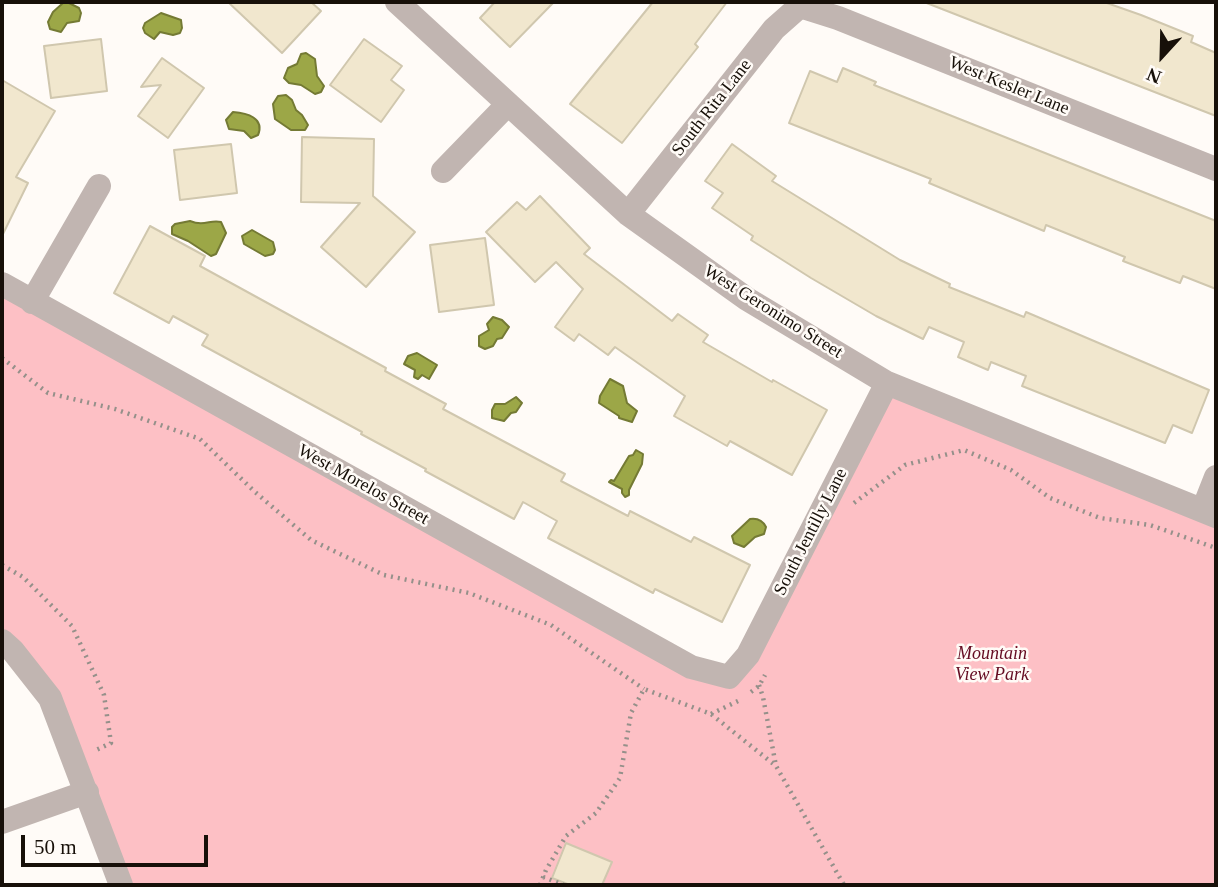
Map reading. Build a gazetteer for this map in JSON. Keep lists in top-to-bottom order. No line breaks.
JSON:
{"streets":{"street":["West Kesler Lane","South Rita Lane","West Geronimo Street","West Morelos Street","South Jentilly Lane"]},"crossings":[["West Kesler Lane","South Rita Lane"],["South Rita Lane","West Geronimo Street"],["West Geronimo Street","South Jentilly Lane"],["West Morelos Street","South Jentilly Lane"]],"parks":["Mountain View Park"],"scale_bar":"50 m","north":"bottom"}
